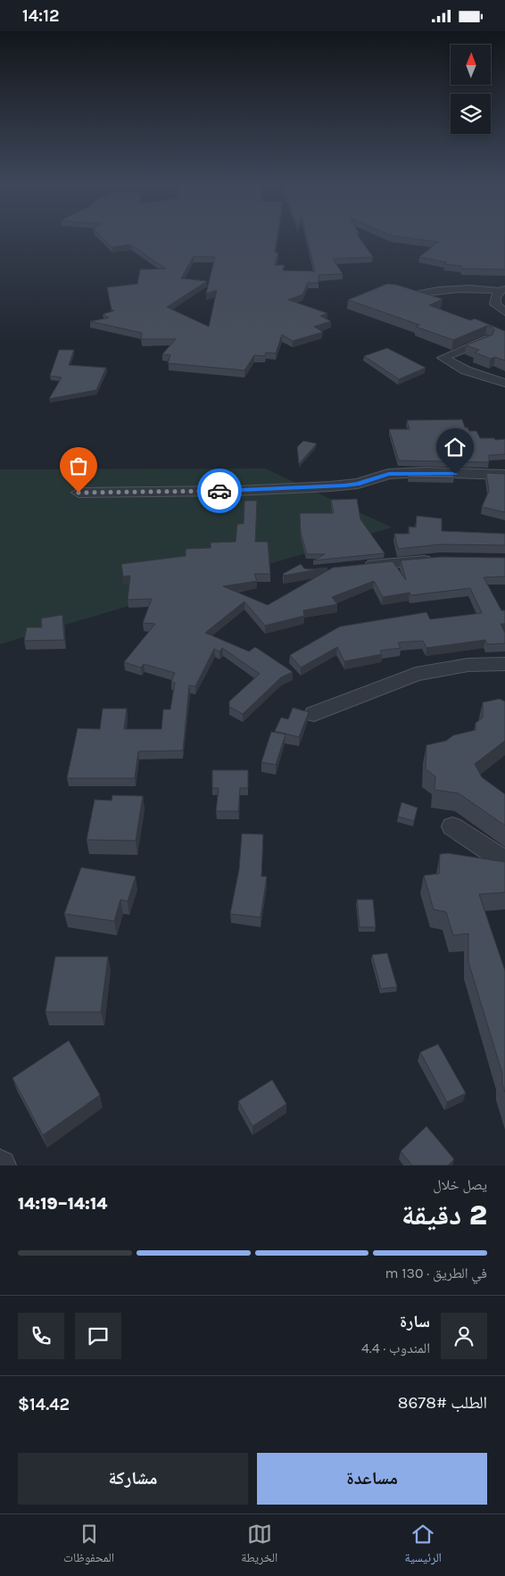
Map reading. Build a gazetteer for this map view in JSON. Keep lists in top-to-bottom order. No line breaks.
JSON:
{"north":"top","page":{"status":"14:12","heading":["2 دقيقة","يصل خلال","14:14–14:19"],"panel":["سارة","المندوب · 4.4","الطلب #8678","$14.42"],"bar":"في الطريق · 130 m","buttons":["مساعدة","مشاركة"],"tabs":["الرئيسية","الخريطة","المحفوظات"]}}
